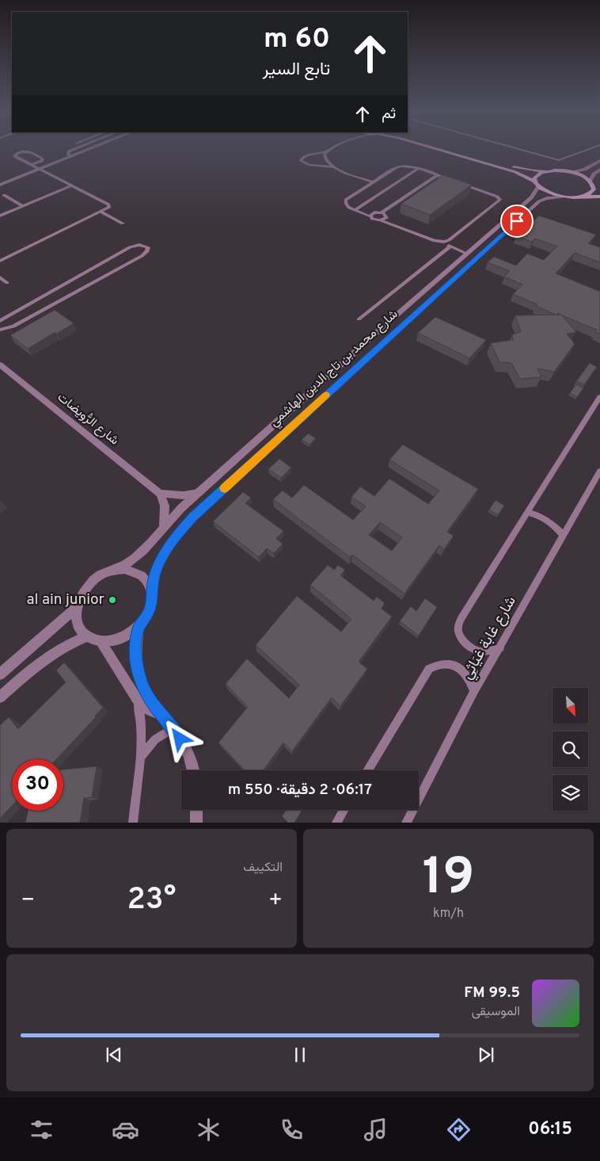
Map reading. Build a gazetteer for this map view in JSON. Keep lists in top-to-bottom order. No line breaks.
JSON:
{"streets":{"street":["شارع محمد بن تاج الدين الهاشمي","شارع الرُّويضات"],"lane":["شارع غابة غيَاثِي"]},"places":["al ain junior"],"north":"bottom right","page":{"turn":["60 m","تابع السير"],"then":"ثم","limit":"30","trip":"06:17 · 2 دقيقة · 550 m","tile":[["19","km/h"],"التكييف"],"heat":["−","23°","+"],"song":["99.5 FM","الموسيقى"],"tabs":"06:15"}}
